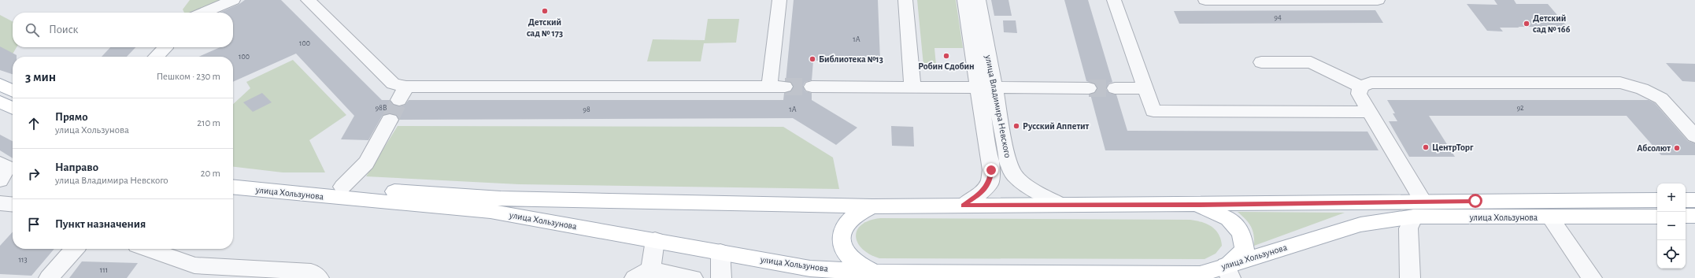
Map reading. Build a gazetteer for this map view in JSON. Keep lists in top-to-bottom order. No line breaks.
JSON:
{"streets":{"main road":["улица Хользунова"],"street":["улица Владимира Невского"]},"crossings":[["улица Владимира Невского","улица Хользунова"]],"places":["Детский сад № 173","Детский сад № 166","Робин Сдобин","Библиотека №13","Русский Аппетит","ЦентрТорг","Абсолют"],"house_numbers":["94","1А","100","100","98В","92","98","1А","113","111"],"page":{"search":"Поиск","heading":["3 мин","Пешком · 230 m"],"list":[["Прямо","улица Хользунова","210 m"],["Направо","улица Владимира Невского","20 m"],"Пункт назначения"],"map_buttons":["+","−"]}}
